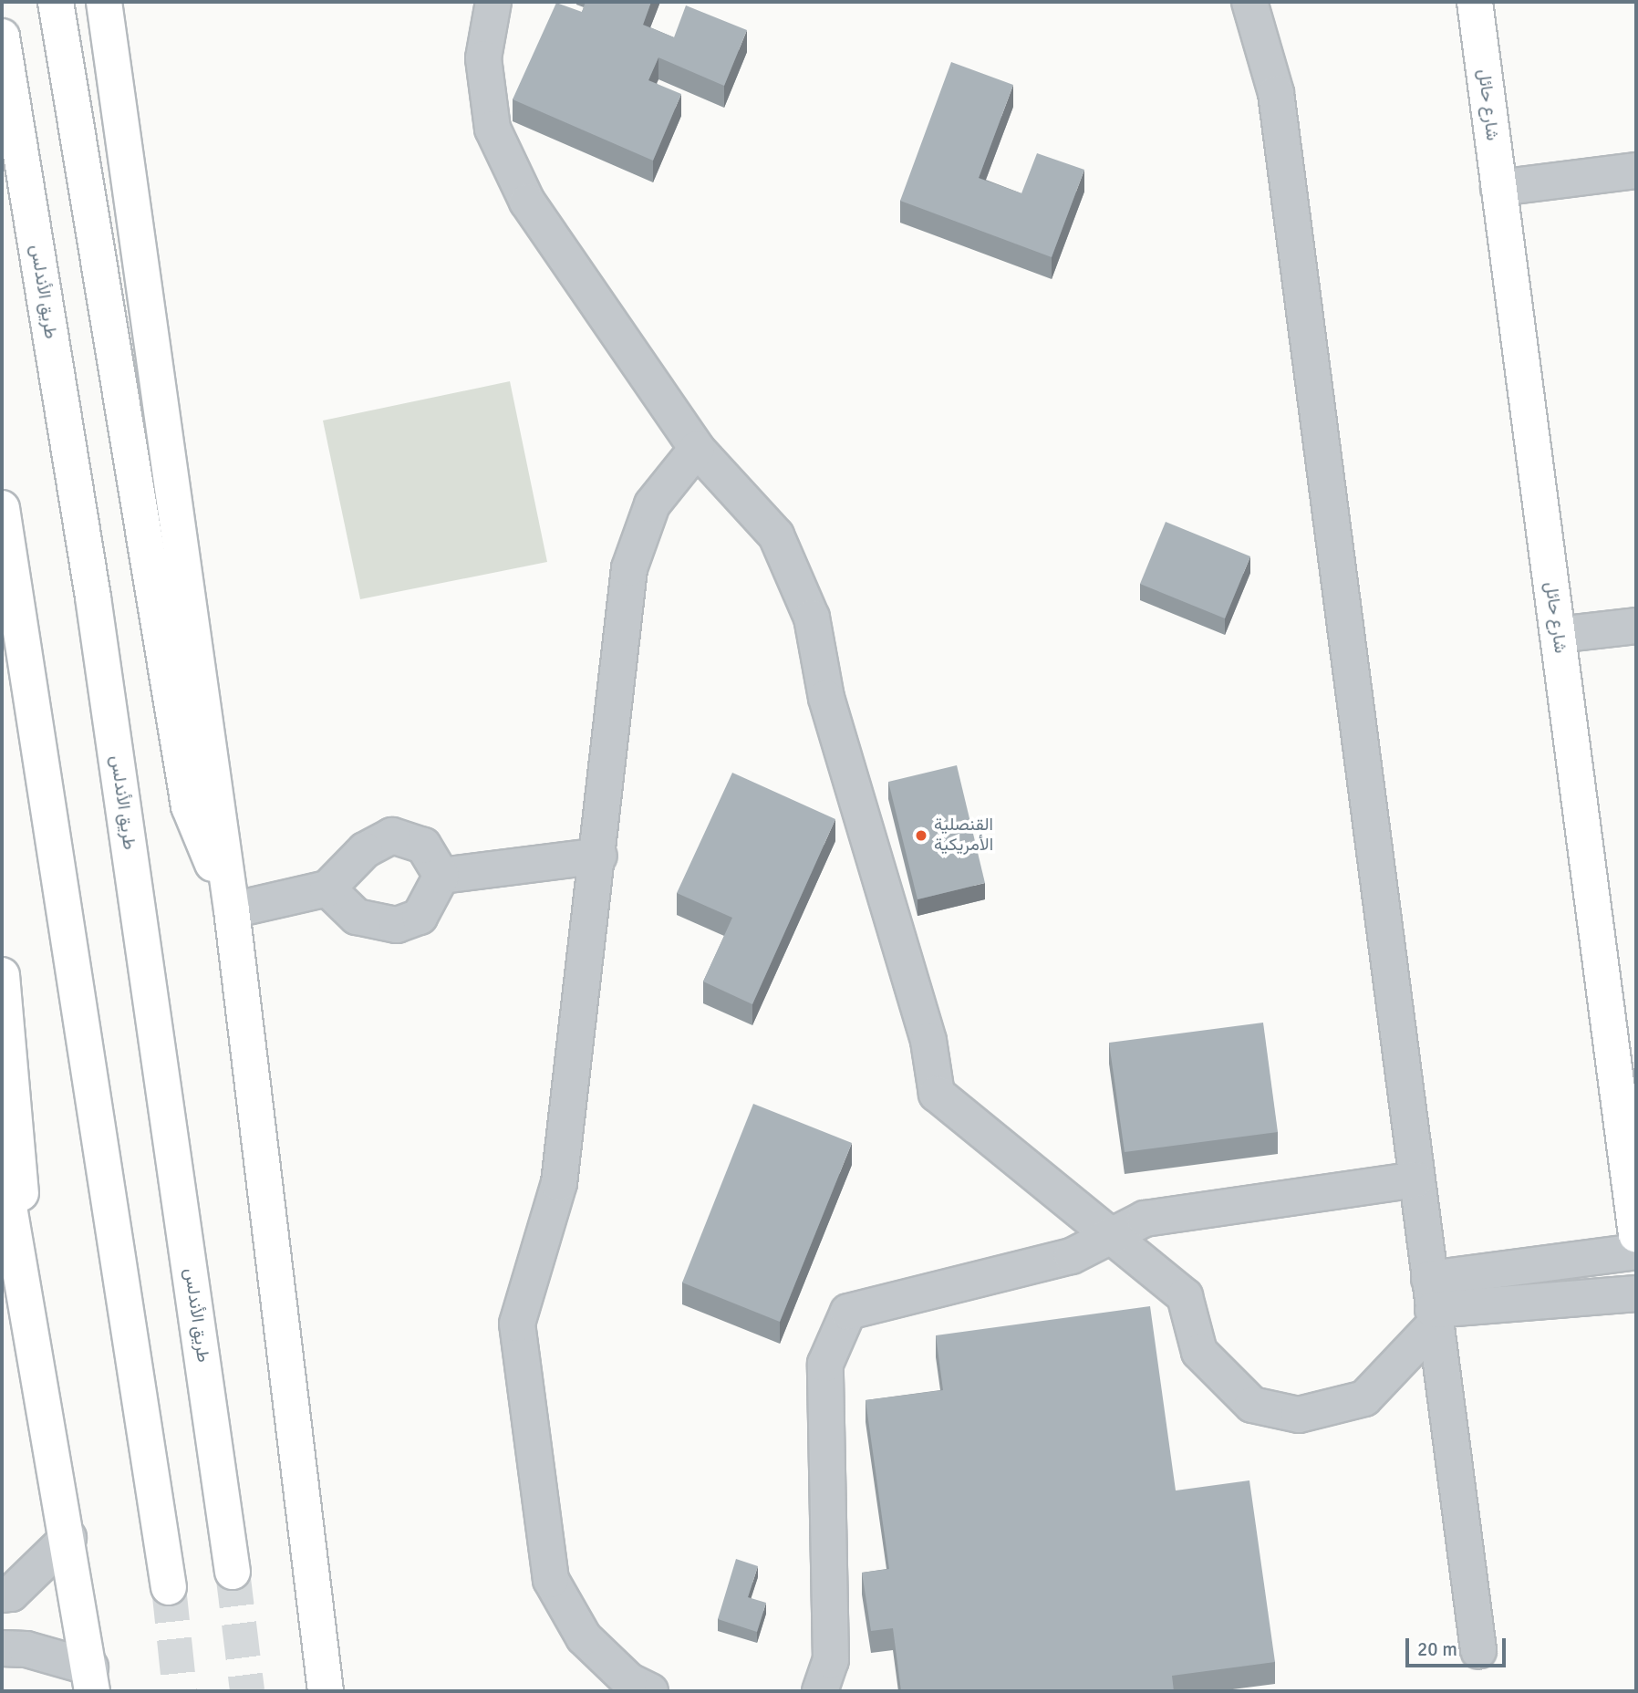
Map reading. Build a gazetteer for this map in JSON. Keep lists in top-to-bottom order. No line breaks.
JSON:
{"streets":{"main road":["شارع حائل","طريق الأندلس"]},"places":["القنصلية الأمريكية"],"scale_bar":"20 m"}
